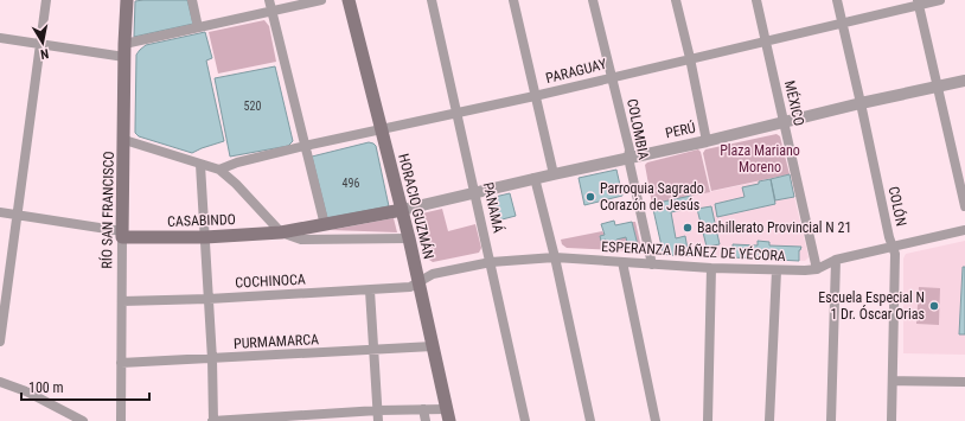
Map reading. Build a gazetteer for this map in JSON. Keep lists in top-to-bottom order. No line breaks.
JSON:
{"streets":{"main road":["HORACIO GUZMÁN","RÍO SAN FRANCISCO","CASABINDO"],"street":["PARAGUAY","MÉXICO","COLOMBIA","PERÚ","COLÓN","PANAMÁ","ESPERANZA IBÁÑEZ DE YÉCORA","COCHINOCA","PURMAMARCA"]},"crossings":[["PARAGUAY","MÉXICO"],["PARAGUAY","COLOMBIA"],["PARAGUAY","HORACIO GUZMÁN"],["PARAGUAY","COLÓN"],["PARAGUAY","PANAMÁ"],["MÉXICO","PERÚ"],["MÉXICO","ESPERANZA IBÁÑEZ DE YÉCORA"],["COLOMBIA","PERÚ"],["COLOMBIA","ESPERANZA IBÁÑEZ DE YÉCORA"],["PERÚ","HORACIO GUZMÁN"],["PERÚ","COLÓN"],["PERÚ","PANAMÁ"],["PERÚ","CASABINDO"],["HORACIO GUZMÁN","CASABINDO"],["HORACIO GUZMÁN","ESPERANZA IBÁÑEZ DE YÉCORA"],["HORACIO GUZMÁN","COCHINOCA"],["HORACIO GUZMÁN","PURMAMARCA"],["COLÓN","ESPERANZA IBÁÑEZ DE YÉCORA"],["PANAMÁ","ESPERANZA IBÁÑEZ DE YÉCORA"],["RÍO SAN FRANCISCO","CASABINDO"],["RÍO SAN FRANCISCO","COCHINOCA"],["RÍO SAN FRANCISCO","PURMAMARCA"],["ESPERANZA IBÁÑEZ DE YÉCORA","COCHINOCA"]],"parks":["Plaza Mariano Moreno"],"places":["Parroquia Sagrado Corazón de Jesús","Bachillerato Provincial N 21","Escuela Especial N 1 Dr. Óscar Orias"],"house_numbers":["520","496"],"scale_bar":"100 m","north":"bottom"}
